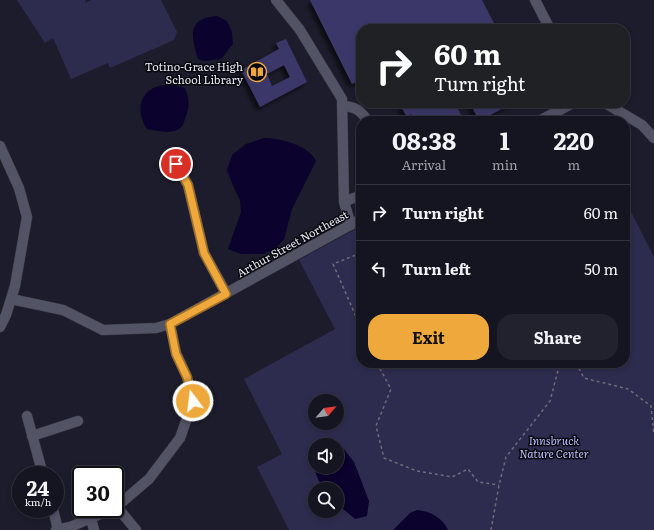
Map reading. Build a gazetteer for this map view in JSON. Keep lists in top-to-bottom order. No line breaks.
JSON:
{"streets":{"street":["Arthur Street Northeast"]},"parks":["Innsbruck Nature Center"],"places":{"library":["Totino-Grace High School Library"]},"north":"top right","page":{"turn":["60 m","Turn right"],"eta":["08:38","Arrival","1","min","220","m"],"list":[{"name":"Turn right","value":"60 m"},{"name":"Turn left","value":"50 m"}],"buttons":["Exit","Share"],"speed":"24 km/h","limit":"30"}}
